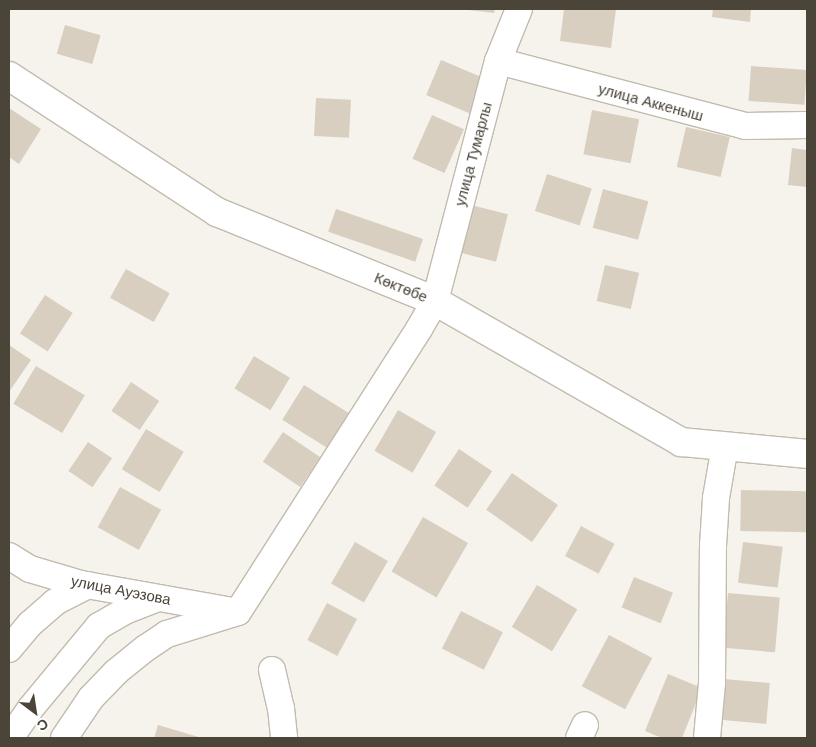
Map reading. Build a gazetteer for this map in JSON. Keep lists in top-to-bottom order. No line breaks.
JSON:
{"streets":{"street":["улица Аккеныш","улица Тумарлы","Көктөбе","улица Ауэзова"]},"crossings":[["улица Аккеныш","улица Тумарлы"],["улица Тумарлы","Көктөбе"],["улица Тумарлы","улица Ауэзова"]],"north":"bottom right"}
